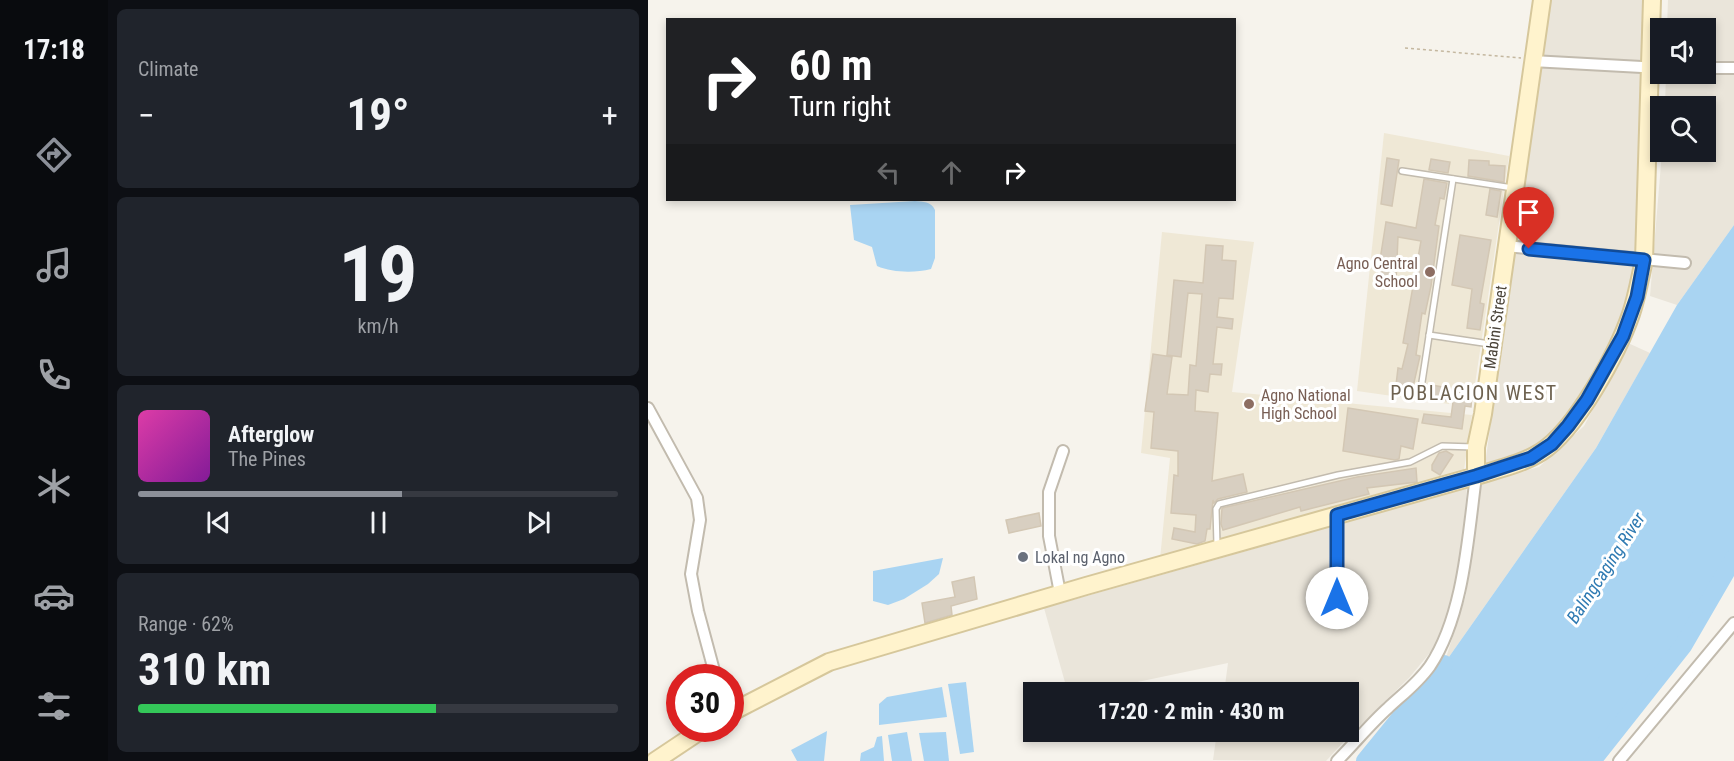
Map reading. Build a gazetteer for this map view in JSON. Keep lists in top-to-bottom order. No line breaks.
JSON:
{"streets":{"street":["Mabini Street"]},"districts":["POBLACION WEST"],"water":["Balingcaging River"],"places":["Agno Central School","Agno National High School","Lokal ng Agno"],"page":{"tabs":"17:18","tile":["Climate",["19","km/h"],["Range · 62%","310 km"]],"turn":["60 m","Turn right"],"heat":["−","19°","+"],"song":["Afterglow","The Pines"],"limit":"30","trip":"17:20 · 2 min · 430 m"}}
